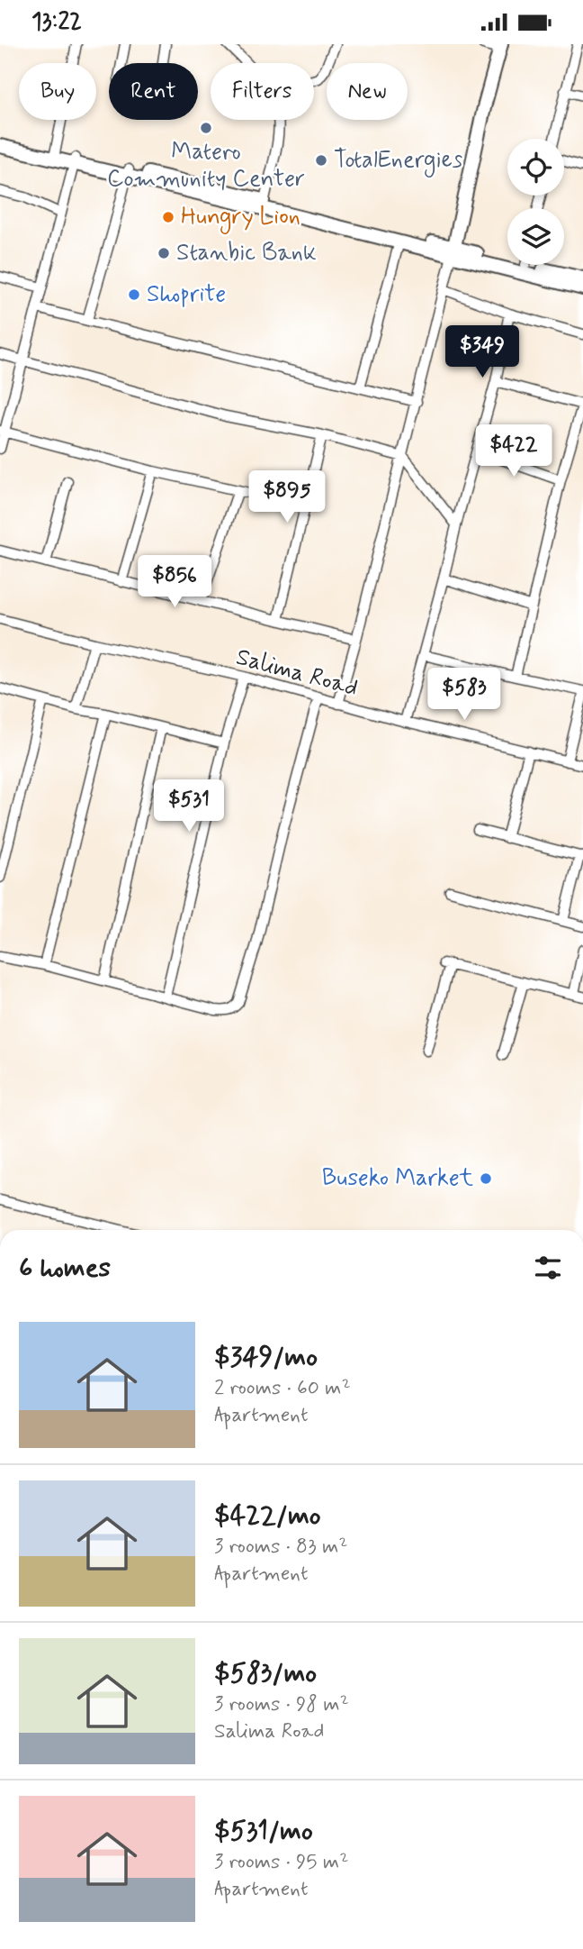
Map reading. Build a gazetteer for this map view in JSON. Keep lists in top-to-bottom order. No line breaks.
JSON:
{"streets":{"street":["Salima Road"]},"places":["Matero Community Center","TotalEnergies","Hungry Lion","Stanbic Bank","Shoprite","Buseko Market"],"page":{"status":"13:22","chip":["Buy","Rent","Filters","New"],"price":["$349","$422","$895","$856","$583","$531"],"heading":"6 homes","list":[{"name":"$349/mo","note":"2 rooms · 60 m² · Apartment"},{"name":"$422/mo","note":"3 rooms · 83 m² · Apartment"},{"name":"$583/mo","note":"3 rooms · 98 m² · Salima Road"},{"name":"$531/mo","note":"3 rooms · 95 m² · Apartment"}]}}
